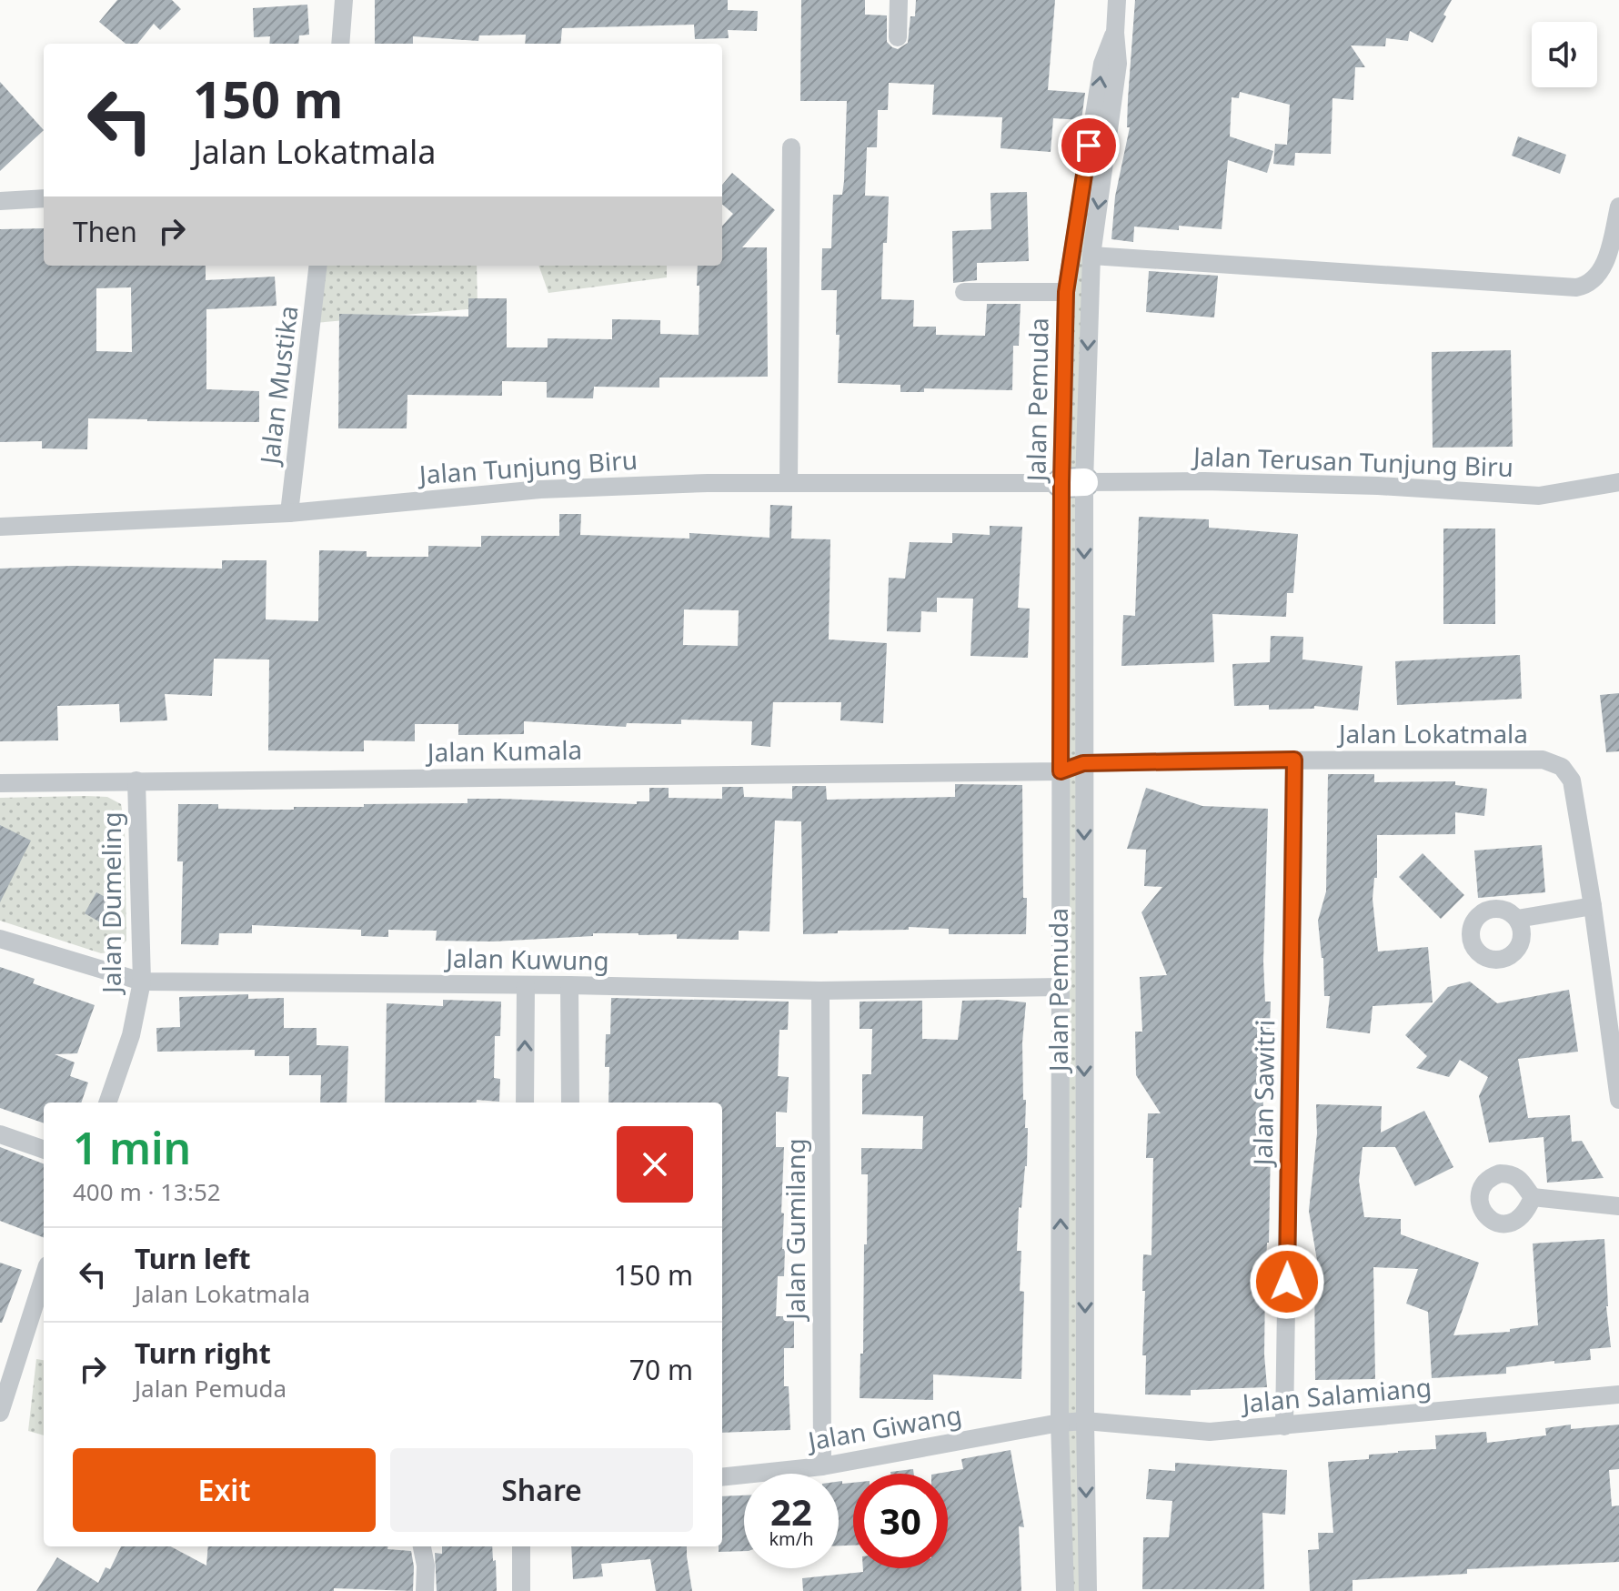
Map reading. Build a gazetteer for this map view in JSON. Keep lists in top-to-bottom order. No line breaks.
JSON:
{"streets":{"street":["Jalan Mustika","Jalan Pemuda","Jalan Terusan Tunjung Biru","Jalan Tunjung Biru","Jalan Lokatmala","Jalan Kumala","Jalan Dumeling","Jalan Kuwung","Jalan Sawitri","Jalan Gumilang","Jalan Salamiang","Jalan Giwang"]},"crossings":[["Jalan Mustika","Jalan Tunjung Biru"],["Jalan Pemuda","Jalan Terusan Tunjung Biru"],["Jalan Pemuda","Jalan Tunjung Biru"],["Jalan Pemuda","Jalan Lokatmala"],["Jalan Pemuda","Jalan Kuwung"],["Jalan Pemuda","Jalan Salamiang"],["Jalan Pemuda","Jalan Giwang"],["Jalan Terusan Tunjung Biru","Jalan Tunjung Biru"],["Jalan Lokatmala","Jalan Kumala"],["Jalan Lokatmala","Jalan Sawitri"],["Jalan Kumala","Jalan Dumeling"],["Jalan Dumeling","Jalan Kuwung"],["Jalan Kuwung","Jalan Gumilang"],["Jalan Sawitri","Jalan Salamiang"],["Jalan Gumilang","Jalan Giwang"],["Jalan Salamiang","Jalan Giwang"]],"page":{"turn":["150 m","Jalan Lokatmala"],"then":"Then","heading":["1 min","400 m · 13:52"],"list":[{"name":"Turn left","note":"Jalan Lokatmala","value":"150 m"},{"name":"Turn right","note":"Jalan Pemuda","value":"70 m"}],"buttons":["Exit","Share"],"speed":"22 km/h","limit":"30"}}
